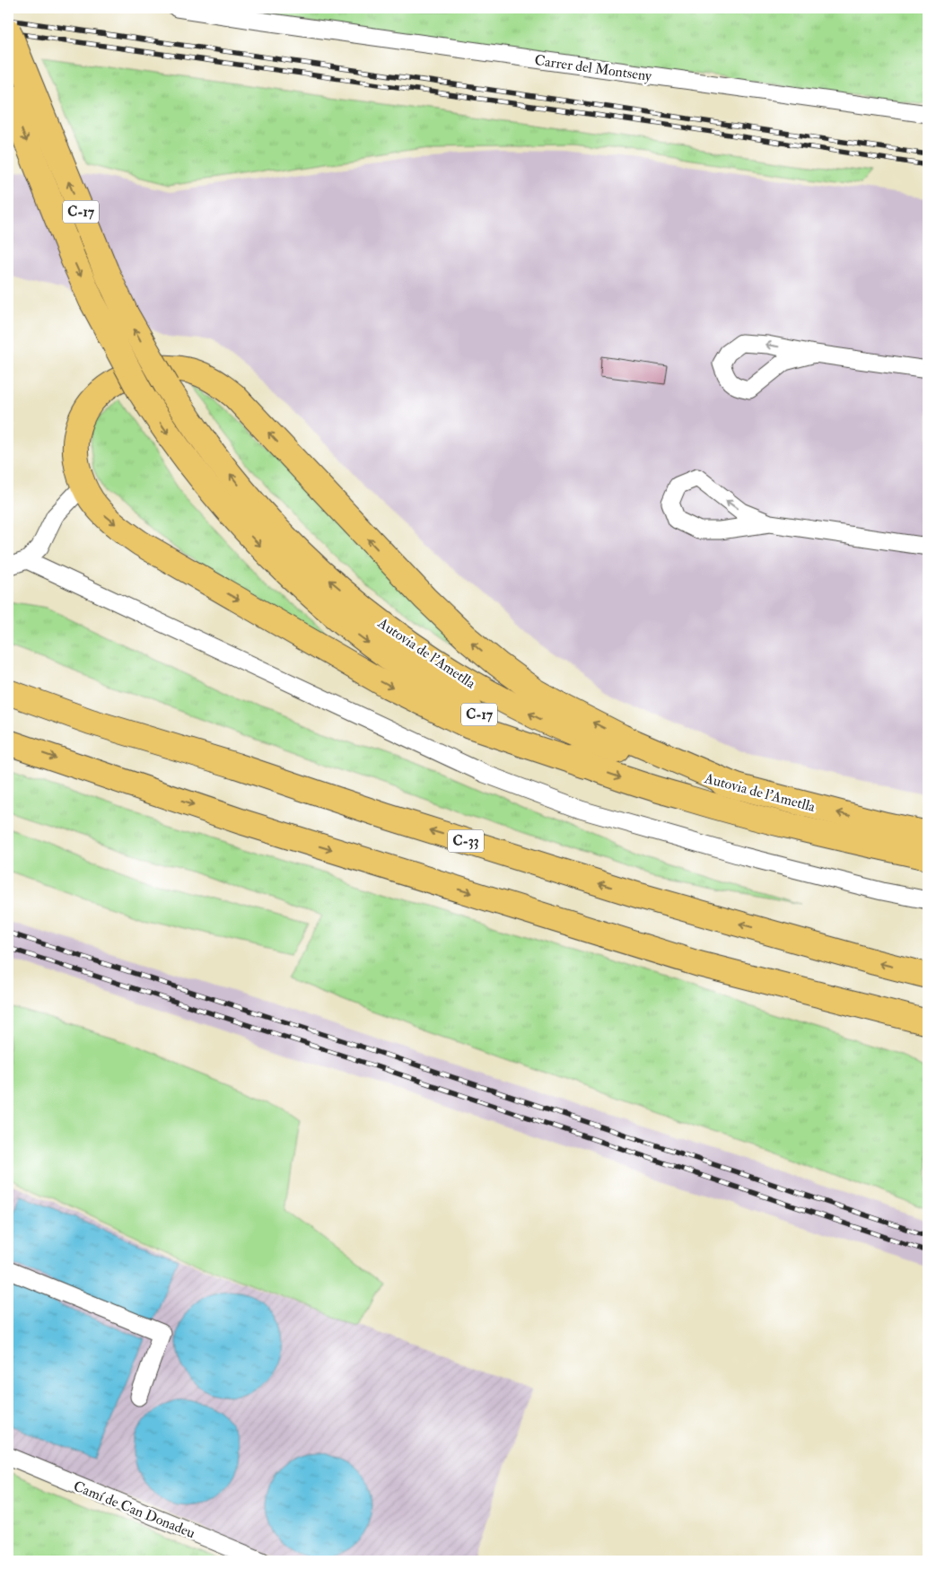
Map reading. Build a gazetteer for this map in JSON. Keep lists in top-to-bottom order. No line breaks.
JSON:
{"streets":{"highway":["C-17","Autovia de l'Ametlla","C-33"],"street":["Carrer del Montseny","Camí de Can Donadeu"]}}
